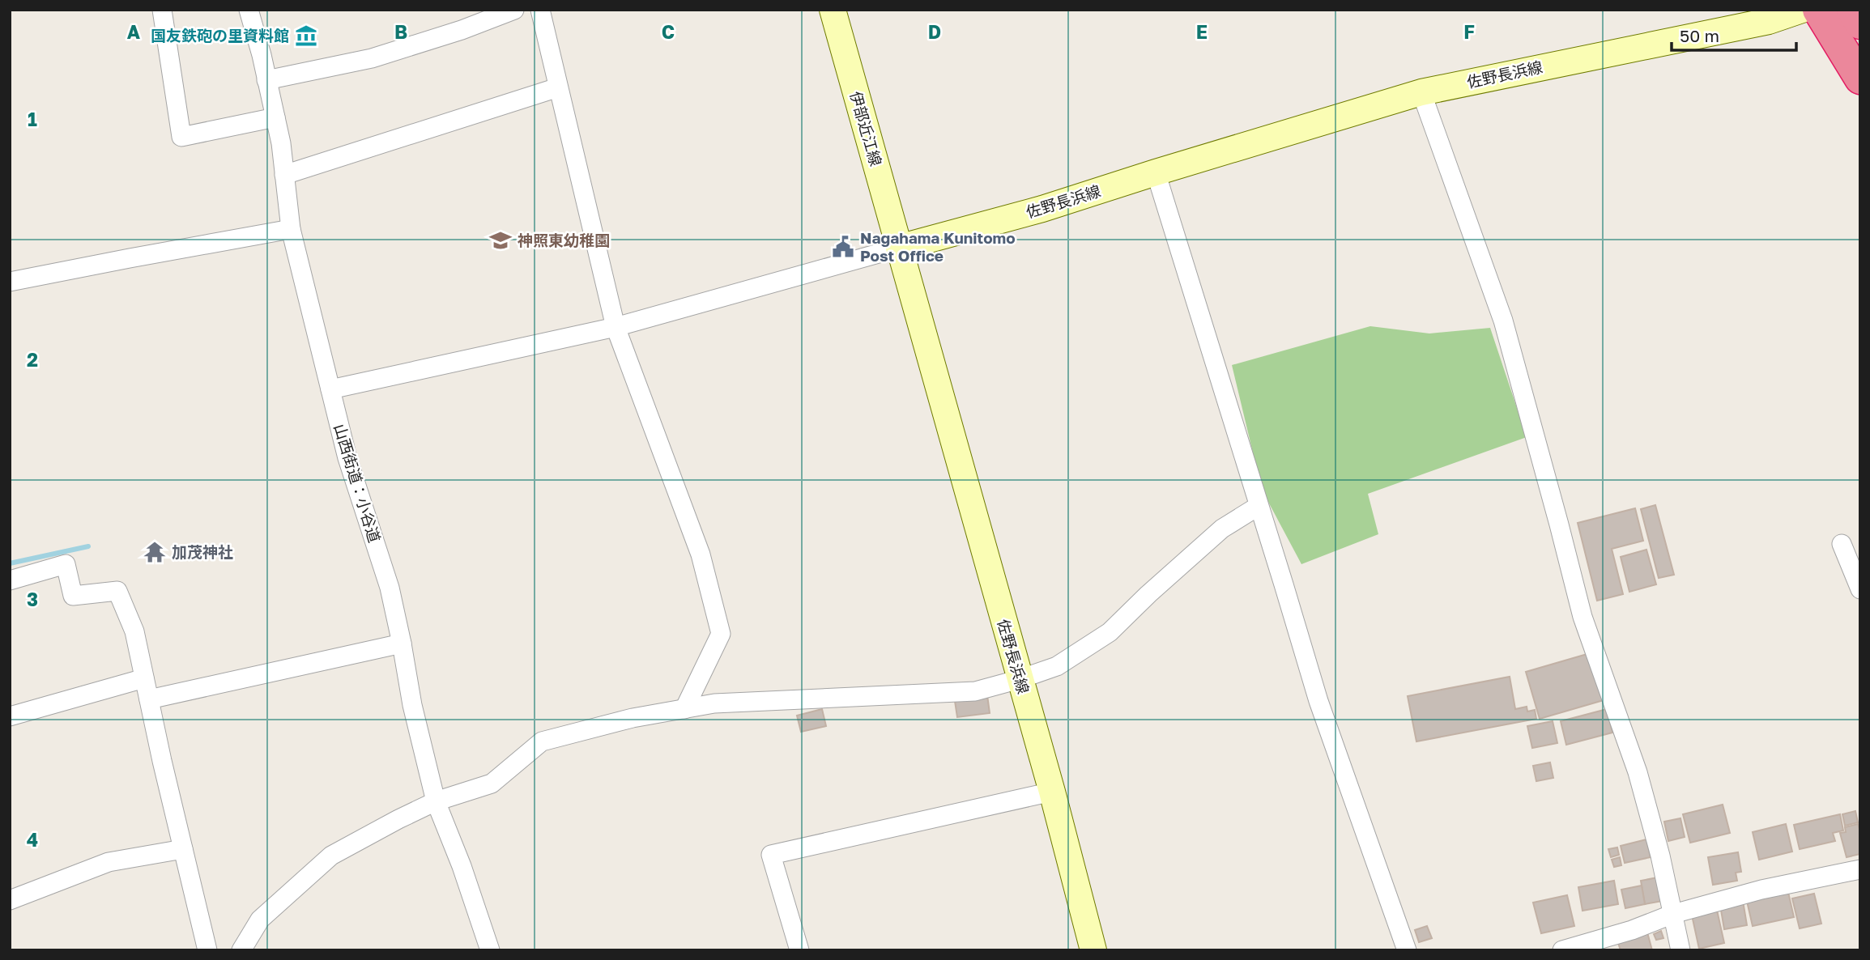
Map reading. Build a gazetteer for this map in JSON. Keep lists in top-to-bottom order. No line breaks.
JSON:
{"streets":{"main road":["佐野長浜線","伊部近江線"],"street":["山西街道：小谷道"]},"crossings":[["佐野長浜線","伊部近江線"]],"places":{"museum":["国友鉄砲の里資料館"],"school or university":["神照東幼稚園"],"public building":["Nagahama Kunitomo Post Office"],"temple":["加茂神社"]},"scale_bar":"50 m","grid":{"columns":["A","B","C","D","E","F"],"rows":["1","2","3","4"]}}
